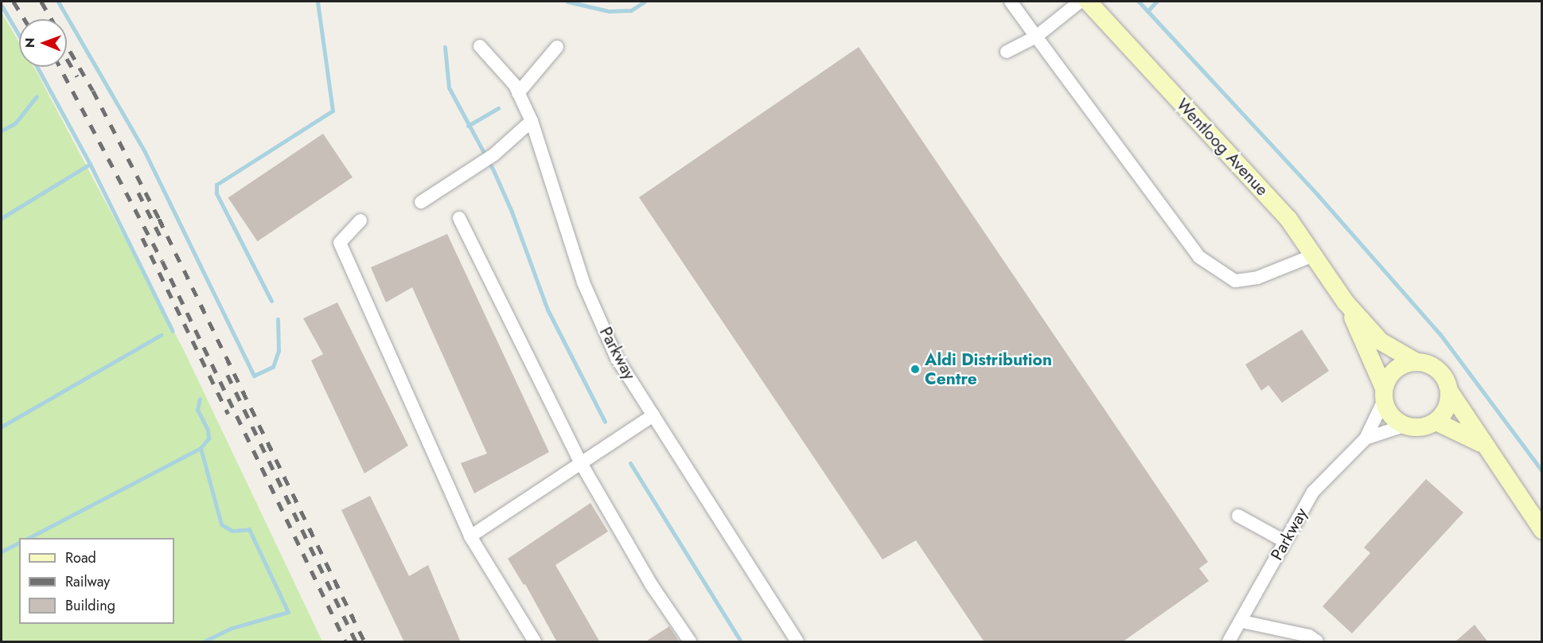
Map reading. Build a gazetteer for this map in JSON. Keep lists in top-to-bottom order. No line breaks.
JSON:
{"streets":{"main road":["Wentloog Avenue"],"street":["Parkway"]},"crossings":[["Wentloog Avenue","Parkway"]],"places":["Aldi Distribution Centre"],"legend":["Road","Railway","Building"],"north":"left"}
